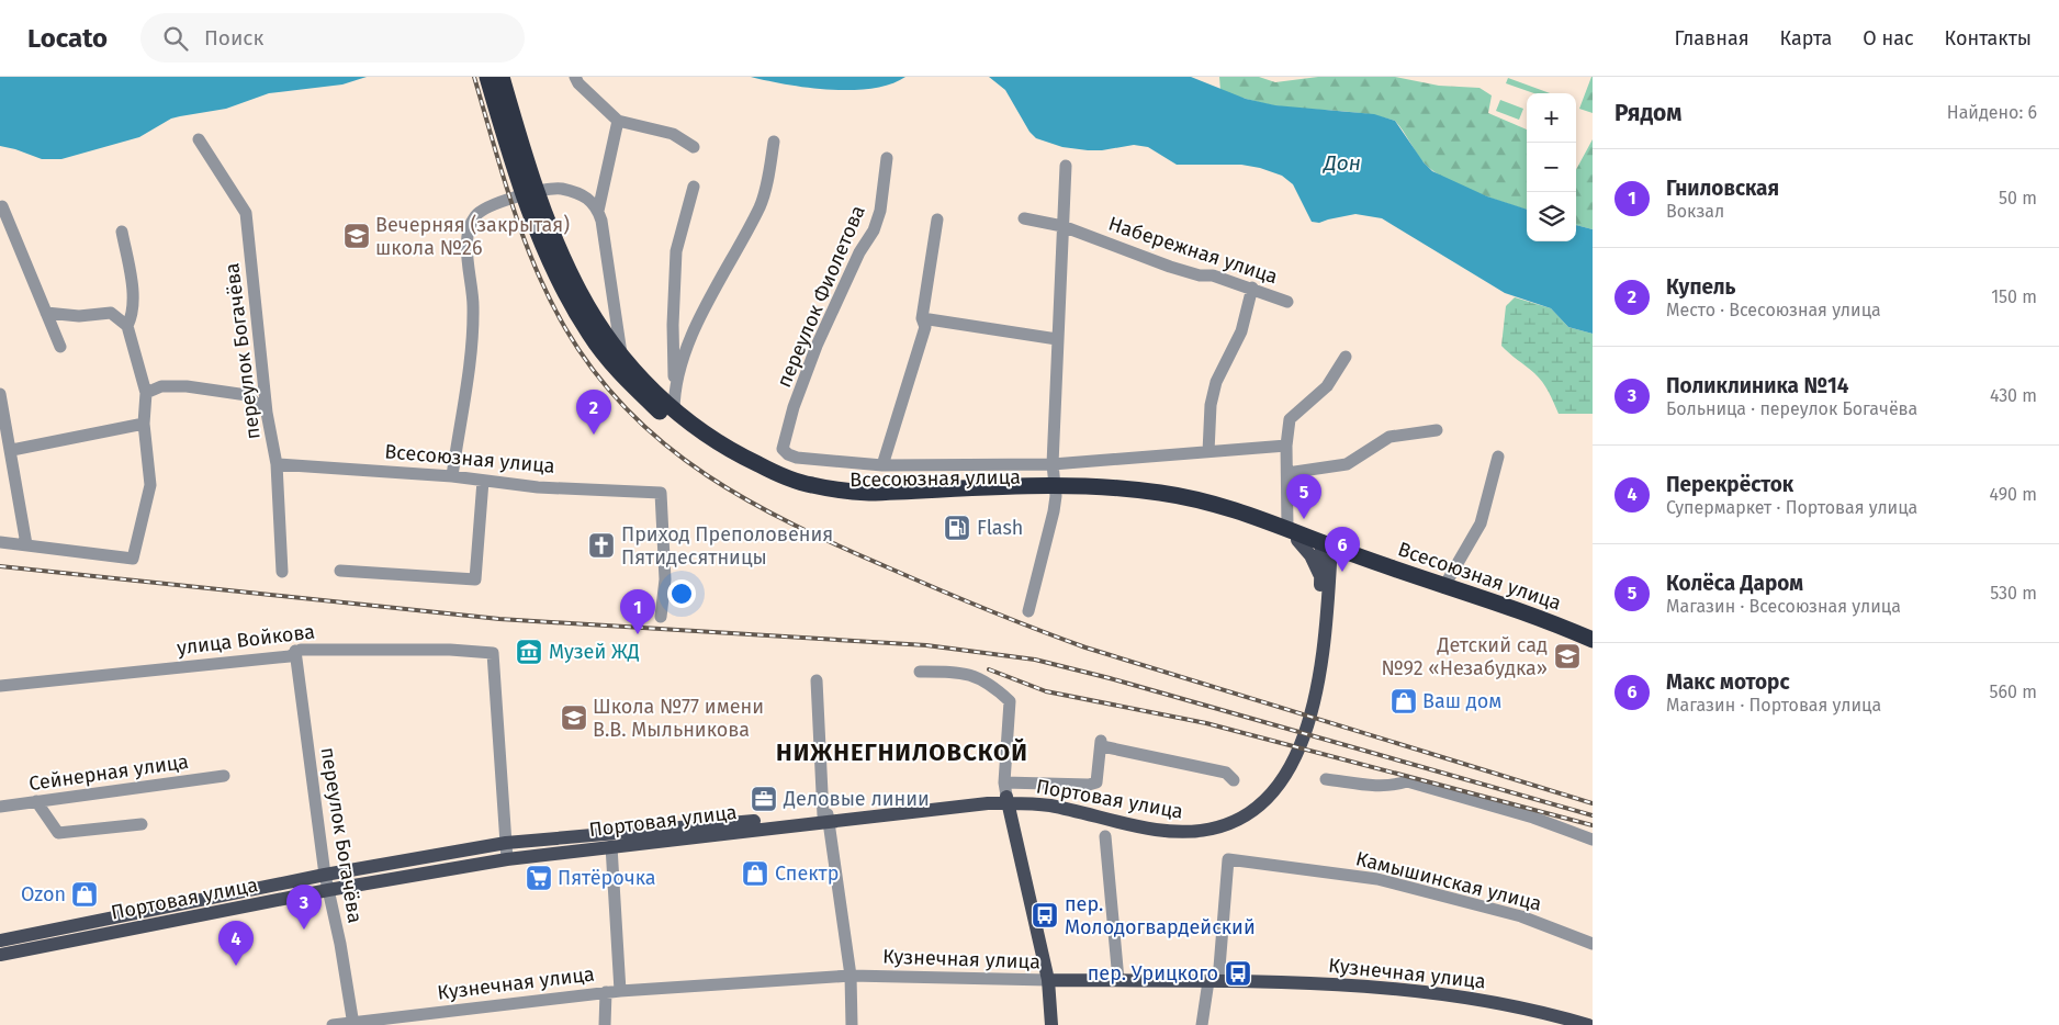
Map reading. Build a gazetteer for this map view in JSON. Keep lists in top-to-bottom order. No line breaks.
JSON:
{"streets":{"highway":["Всесоюзная улица"],"main road":["Портовая улица","Кузнечная улица"],"street":["Набережная улица","переулок Фиолетова","переулок Богачёва","улица Войкова","Сейнерная улица","Камышинская улица"]},"crossings":[["переулок Богачёва","Всесоюзная улица"],["переулок Богачёва","улица Войкова"],["переулок Богачёва","Портовая улица"],["переулок Богачёва","Кузнечная улица"],["Всесоюзная улица","Портовая улица"],["улица Войкова","Портовая улица"],["Камышинская улица","Кузнечная улица"]],"districts":["НИЖНЕГНИЛОВСКОЙ"],"water":["Дон"],"places":{"school or university":["Вечерняя (закрытая) школа №26","Детский сад №92 «Незабудка»","Школа №77 имени В.В. Мыльникова"],"fuel station":["Flash"],"church":["Приход Преполовения Пятидесятницы"],"museum":["Музей ЖД"],"shop":["Ваш дом","Спектр","Ozon"],"office":["Деловые линии"],"supermarket":["Пятёрочка"],"bus stop":["пер. Молодогвардейский","пер. Урицкого"]},"page":{"header":"Locato","search":"Поиск","nav":["Главная","Карта","О нас","Контакты"],"heading":["Рядом","Найдено: 6"],"map_buttons":["+","−"],"list":[{"mark":"1","name":"Гниловская","note":"Вокзал","value":"50 m"},{"mark":"2","name":"Купель","note":"Место · Всесоюзная улица","value":"150 m"},{"mark":"3","name":"Поликлиника №14","note":"Больница · переулок Богачёва","value":"430 m"},{"mark":"4","name":"Перекрёсток","note":"Супермаркет · Портовая улица","value":"490 m"},{"mark":"5","name":"Колёса Даром","note":"Магазин · Всесоюзная улица","value":"530 m"},{"mark":"6","name":"Макс моторс","note":"Магазин · Портовая улица","value":"560 m"}],"pins":["2","5","6","1","3","4"]}}
